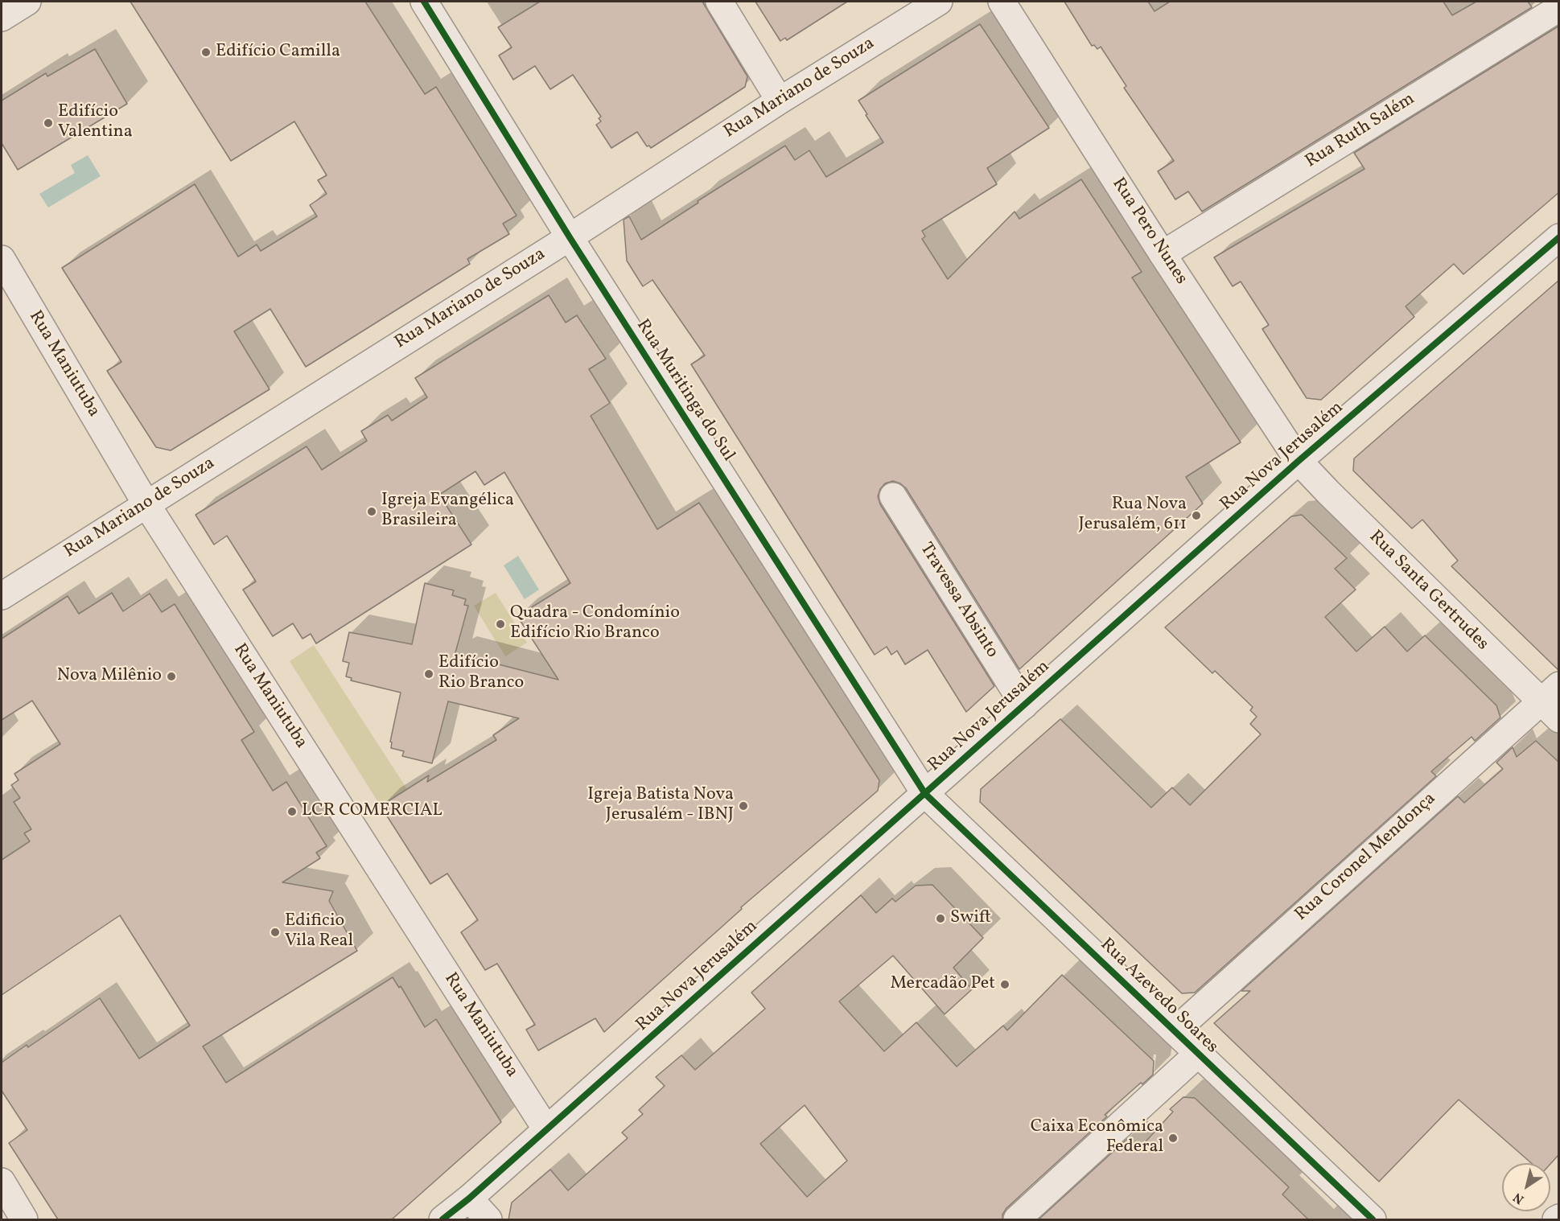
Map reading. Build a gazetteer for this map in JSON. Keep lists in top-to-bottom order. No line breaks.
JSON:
{"streets":{"street":["Rua Mariano de Souza","Rua Ruth Salém","Rua Pero Nunes","Rua Maniutuba","Rua Muritinga do Sul","Rua Nova Jerusalém","Rua Santa Gertrudes","Travessa Absinto","Rua Coronel Mendonça","Rua Azevedo Soares"]},"crossings":[["Rua Mariano de Souza","Rua Maniutuba"],["Rua Mariano de Souza","Rua Muritinga do Sul"],["Rua Ruth Salém","Rua Pero Nunes"],["Rua Pero Nunes","Rua Nova Jerusalém"],["Rua Pero Nunes","Rua Santa Gertrudes"],["Rua Maniutuba","Rua Nova Jerusalém"],["Rua Muritinga do Sul","Rua Nova Jerusalém"],["Rua Muritinga do Sul","Rua Azevedo Soares"],["Rua Nova Jerusalém","Rua Santa Gertrudes"],["Rua Nova Jerusalém","Travessa Absinto"],["Rua Nova Jerusalém","Rua Azevedo Soares"],["Rua Santa Gertrudes","Rua Coronel Mendonça"],["Rua Coronel Mendonça","Rua Azevedo Soares"]],"places":["Edifício Camilla","Edifício Valentina","Igreja Evangélica Brasileira","Rua Nova Jerusalém, 611","Quadra - Condomínio Edifício Rio Branco","Edifício Rio Branco","Nova Milênio","Igreja Batista Nova Jerusalém - IBNJ","LCR COMERCIAL","Swift","Edificio Vila Real","Mercadão Pet","Caixa Econômica Federal"],"north":"bottom left"}
